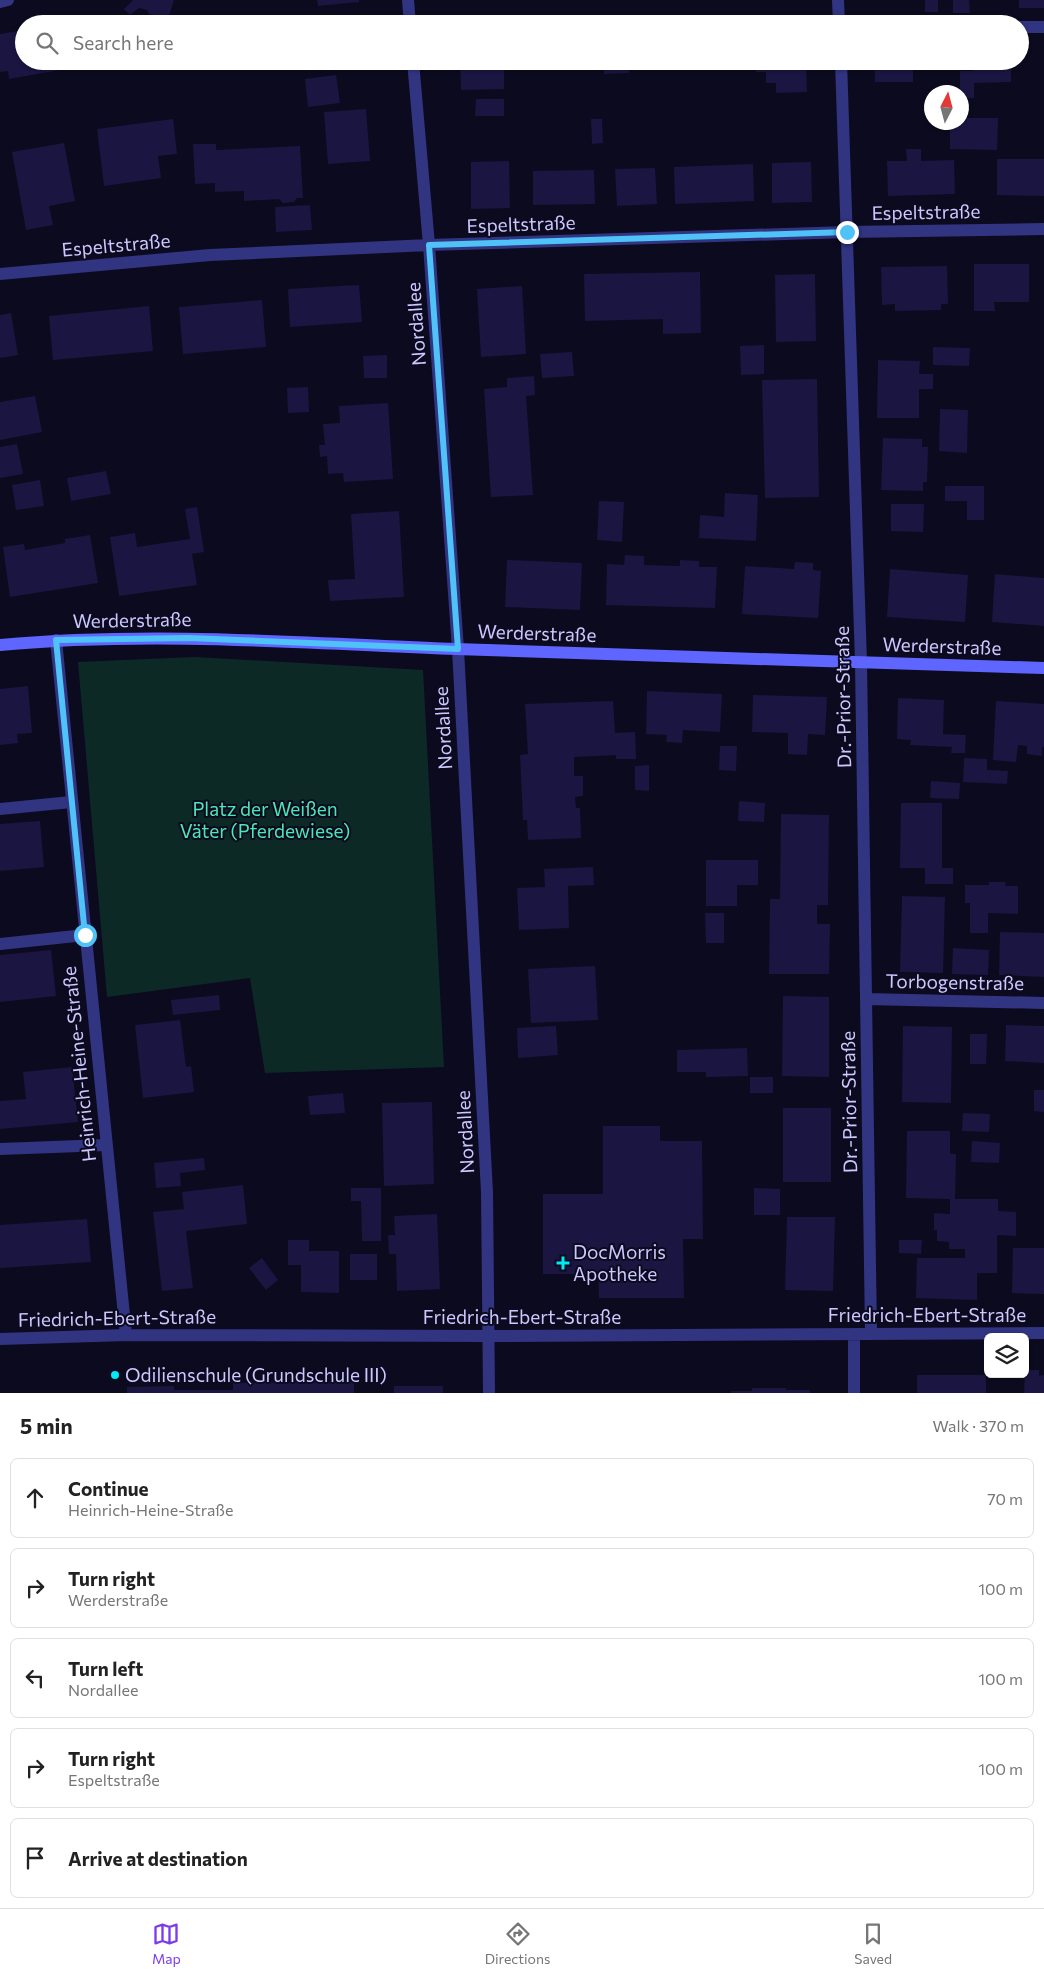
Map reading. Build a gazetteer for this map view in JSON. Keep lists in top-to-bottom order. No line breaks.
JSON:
{"streets":{"street":["Espeltstraße","Nordallee","Werderstraße","Dr.-Prior-Straße","Torbogenstraße","Heinrich-Heine-Straße","Friedrich-Ebert-Straße"]},"crossings":[["Espeltstraße","Nordallee"],["Espeltstraße","Dr.-Prior-Straße"],["Nordallee","Werderstraße"],["Nordallee","Friedrich-Ebert-Straße"],["Werderstraße","Dr.-Prior-Straße"],["Werderstraße","Heinrich-Heine-Straße"],["Dr.-Prior-Straße","Torbogenstraße"],["Dr.-Prior-Straße","Friedrich-Ebert-Straße"],["Heinrich-Heine-Straße","Friedrich-Ebert-Straße"]],"parks":["Platz der Weißen Väter (Pferdewiese)"],"places":{"health":["DocMorris Apotheke"],"other":["Odilienschule (Grundschule III)"]},"north":"top","page":{"search":"Search here","heading":["5 min","Walk · 370 m"],"list":[["Continue","Heinrich-Heine-Straße","70 m"],["Turn right","Werderstraße","100 m"],["Turn left","Nordallee","100 m"],["Turn right","Espeltstraße","100 m"],"Arrive at destination"],"nav":["Map","Directions","Saved"]}}
